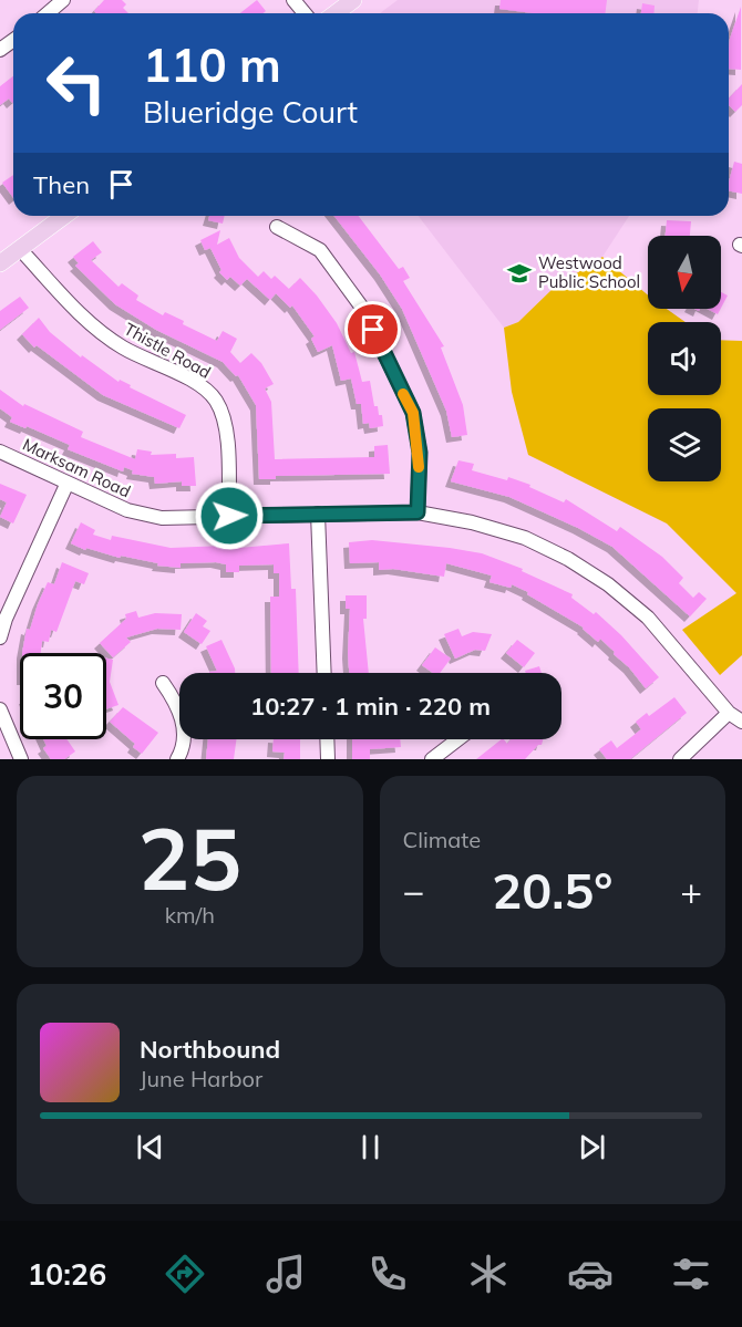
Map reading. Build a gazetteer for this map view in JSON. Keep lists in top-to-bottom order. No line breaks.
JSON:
{"streets":{"street":["Thistle Road","Marksam Road"]},"crossings":[["Thistle Road","Marksam Road"]],"places":{"school or university":["Westwood Public School"]},"north":"bottom","page":{"turn":["110 m","Blueridge Court"],"then":"Then","limit":"30","trip":"10:27 · 1 min · 220 m","tile":[["25","km/h"],"Climate"],"heat":["−","20.5°","+"],"song":["Northbound","June Harbor"],"tabs":"10:26"}}
